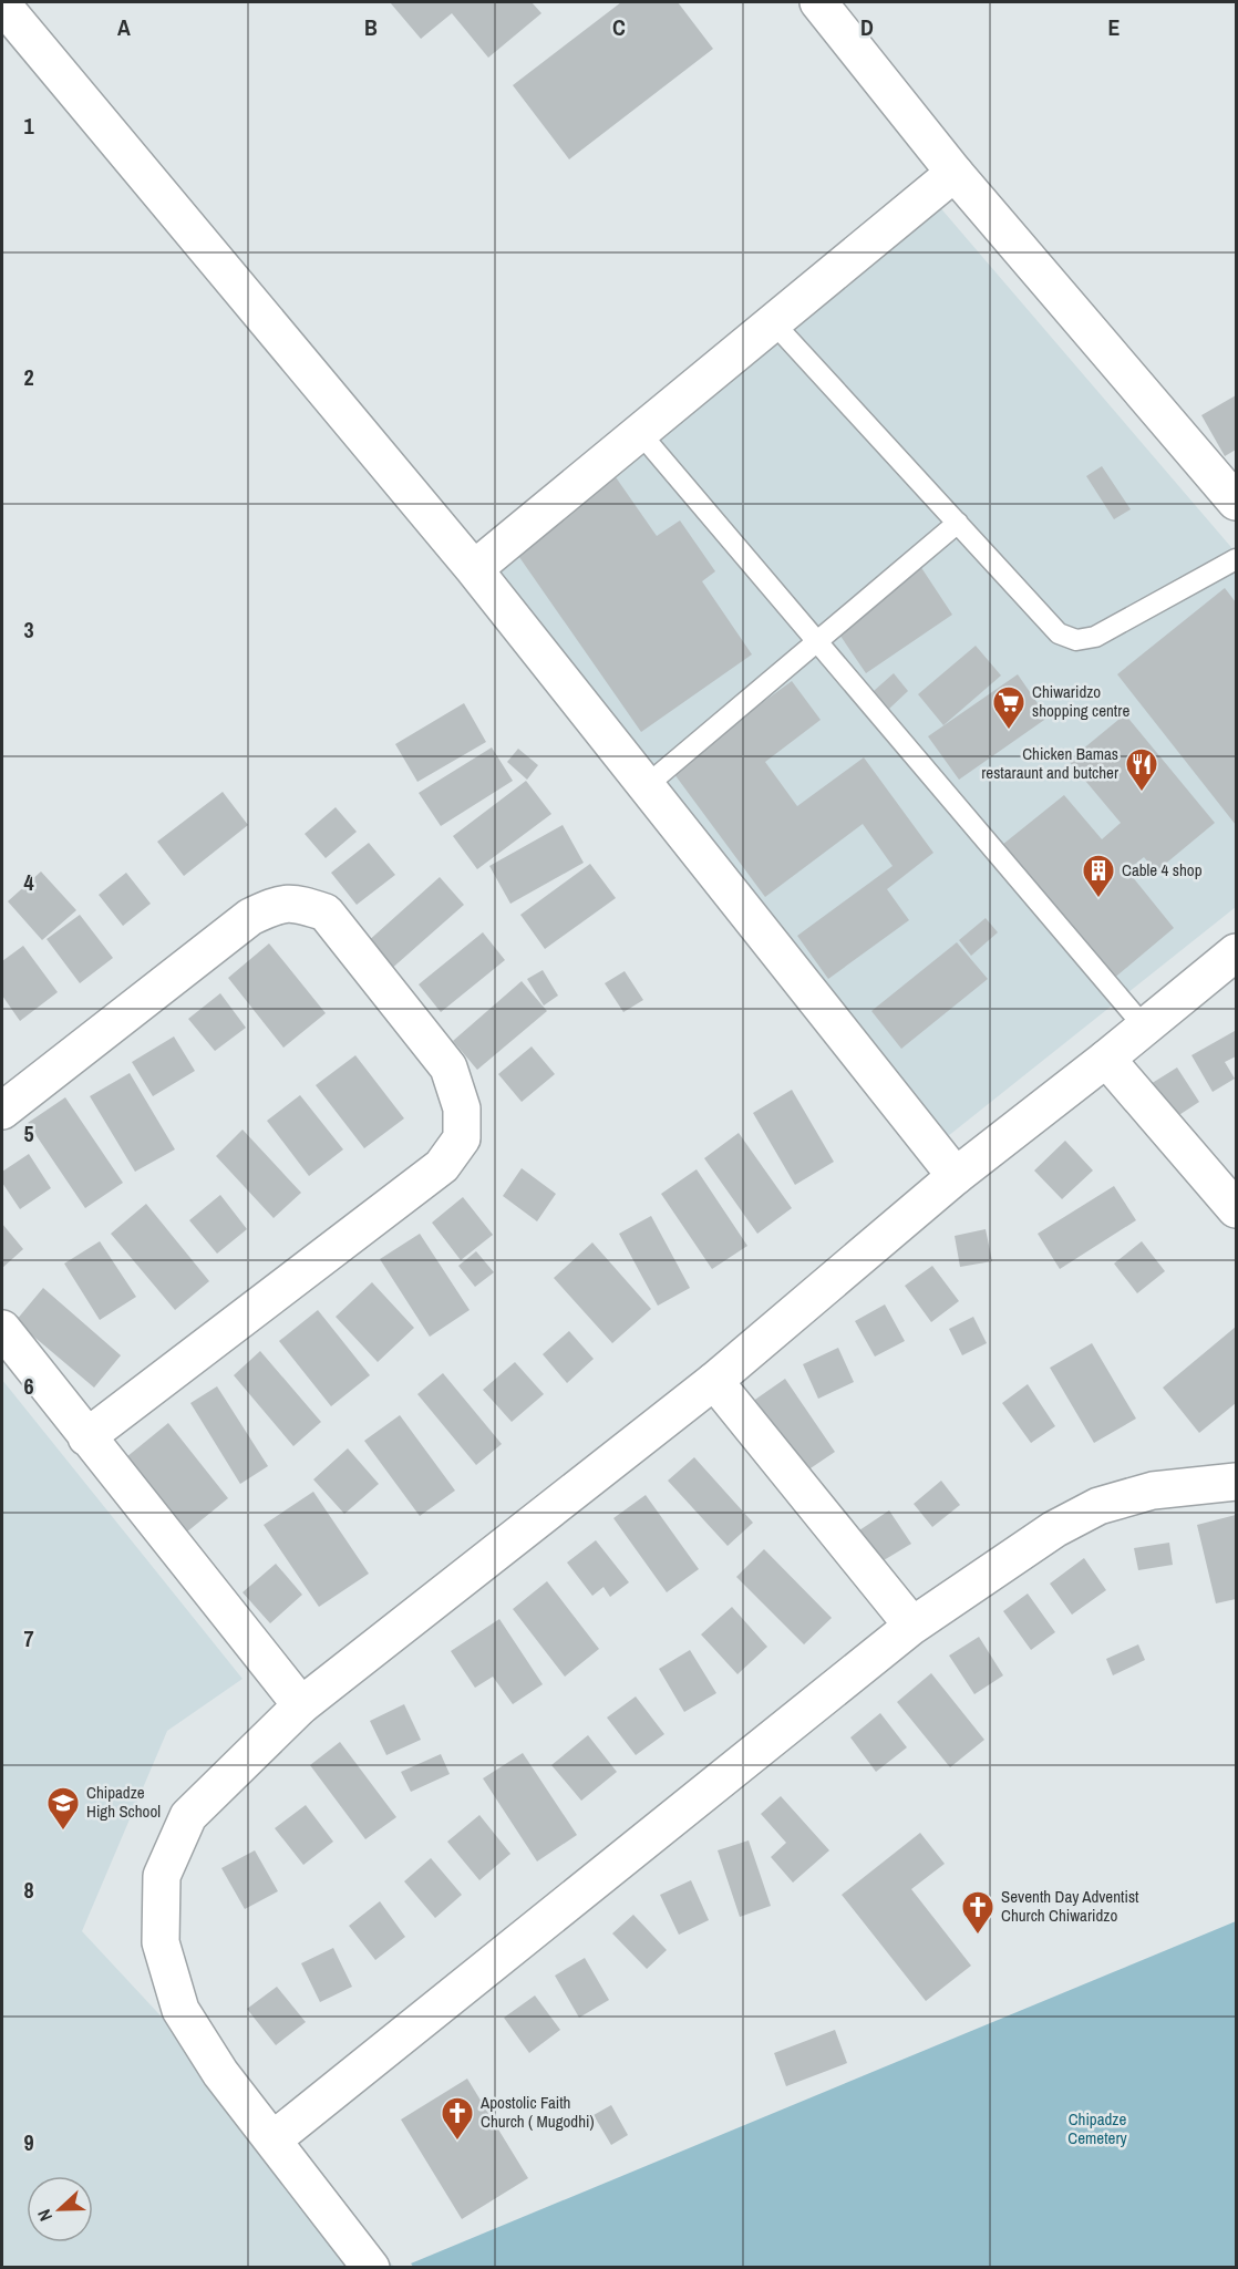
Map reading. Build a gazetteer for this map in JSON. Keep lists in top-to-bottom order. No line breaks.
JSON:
{"parks":["Chipadze Cemetery"],"places":{"supermarket":["Chiwaridzo shopping centre"],"restaurant":["Chicken Bamas restaraunt and butcher"],"building":["Cable 4 shop"],"school or university":["Chipadze High School"],"church":["Seventh Day Adventist Church Chiwaridzo","Apostolic Faith Church ( Mugodhi)"]},"north":"left","grid":{"columns":["A","B","C","D","E"],"rows":["1","2","3","4","5","6","7","8","9"]}}
